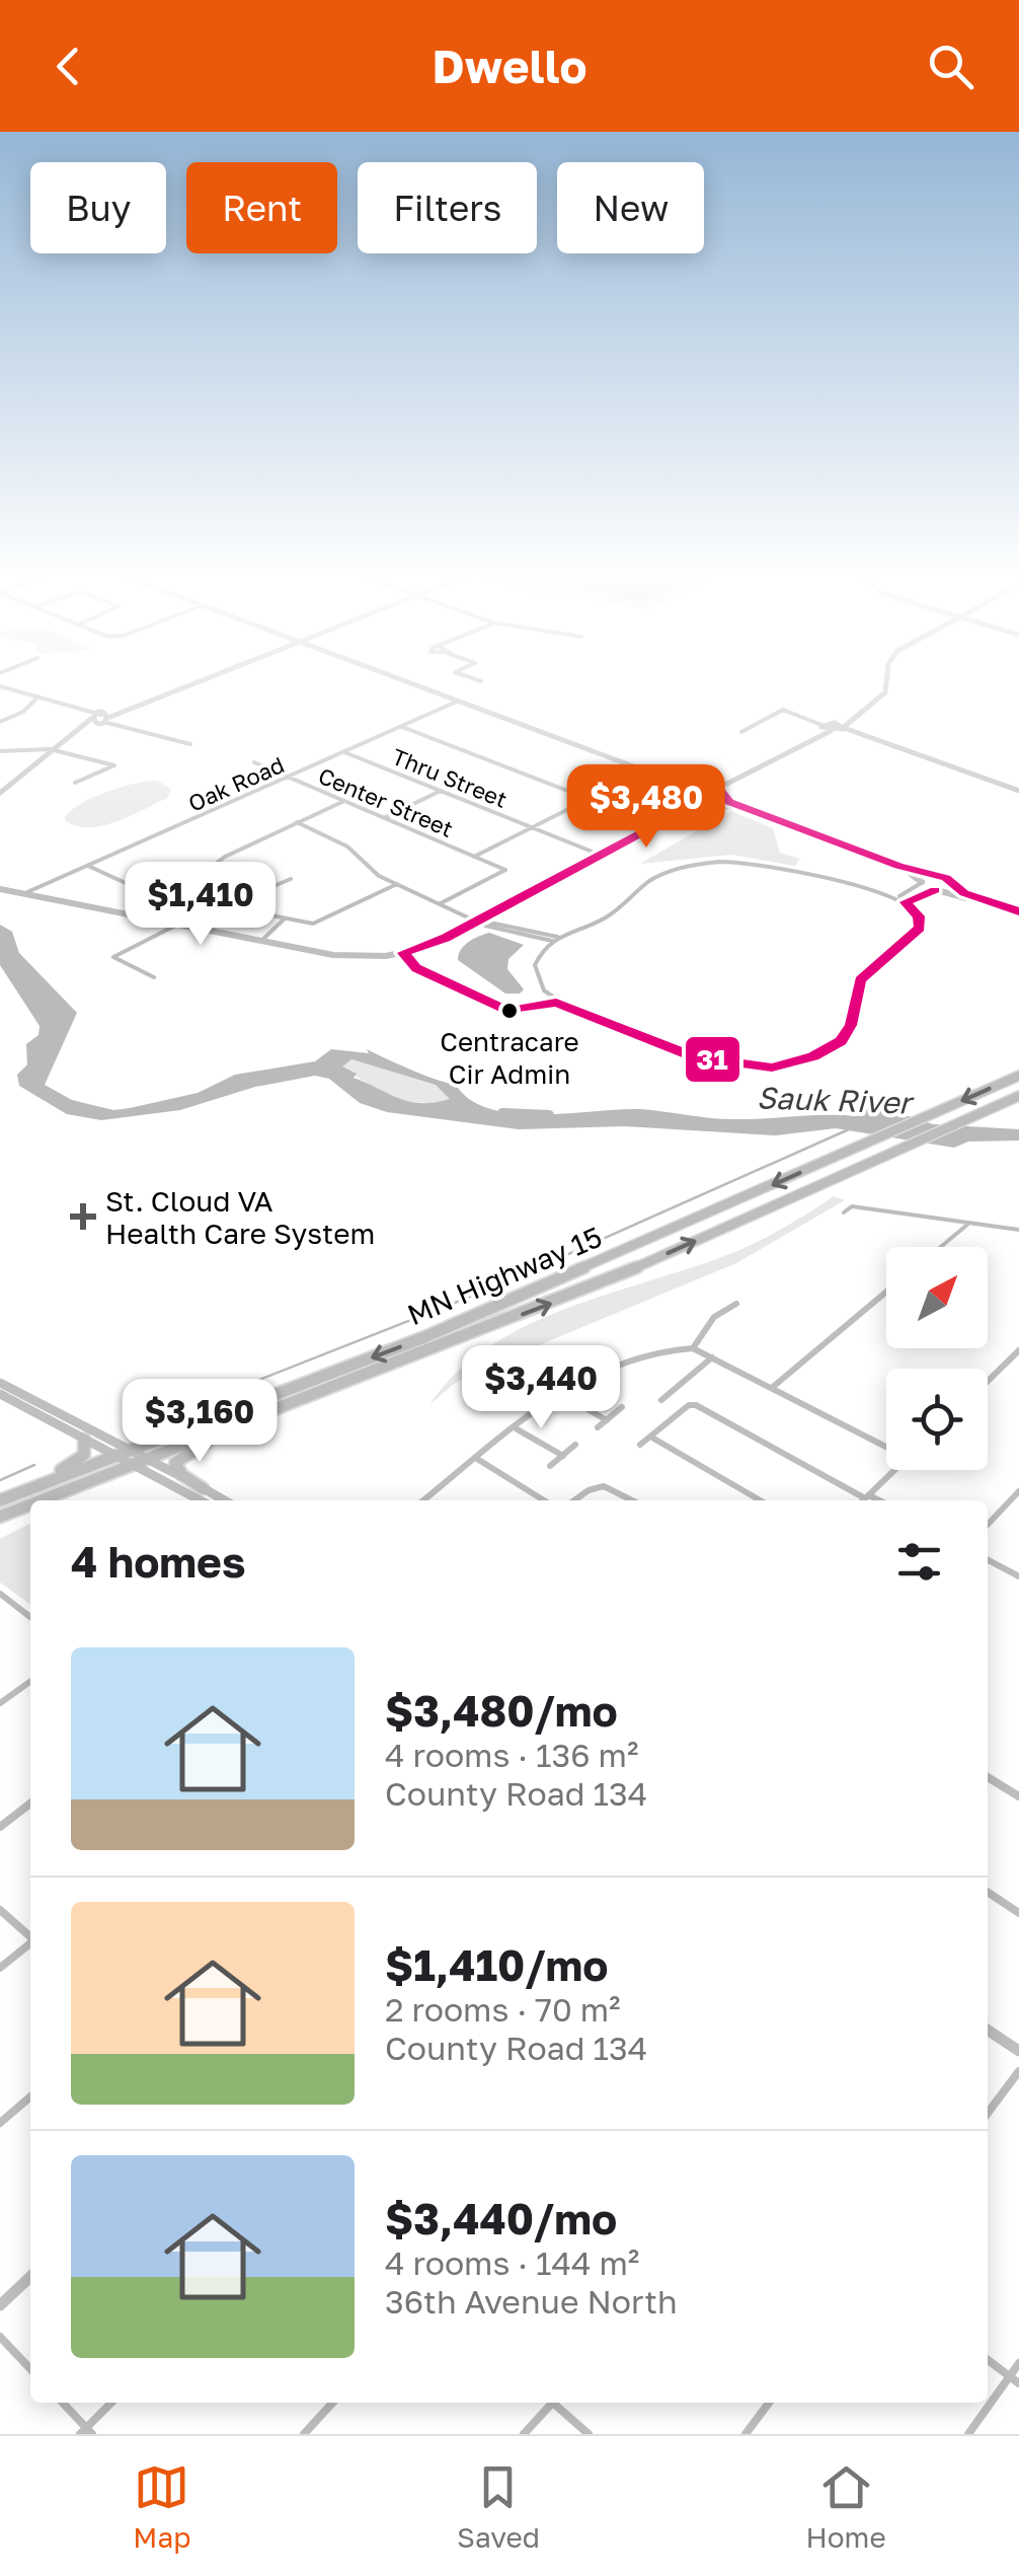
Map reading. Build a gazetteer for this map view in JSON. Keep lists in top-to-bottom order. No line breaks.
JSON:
{"streets":{"highway":["MN Highway 15"],"street":["Thru Street","Oak Road","Center Street"]},"crossings":[["Thru Street","Oak Road"],["Oak Road","Center Street"]],"water":["Sauk River"],"places":{"other":["Centracare Cir Admin"],"health":["St. Cloud VA Health Care System"]},"lines":["transit line 31"],"north":"top right","page":{"header":"Dwello","chip":["Buy","Rent","Filters","New"],"price":["$3,480","$1,410","$3,440","$3,160"],"heading":"4 homes","list":[{"name":"$3,480/mo","note":"4 rooms · 136 m² · County Road 134"},{"name":"$1,410/mo","note":"2 rooms · 70 m² · County Road 134"},{"name":"$3,440/mo","note":"4 rooms · 144 m² · 36th Avenue North"}],"tabs":["Map","Saved","Home"]}}
